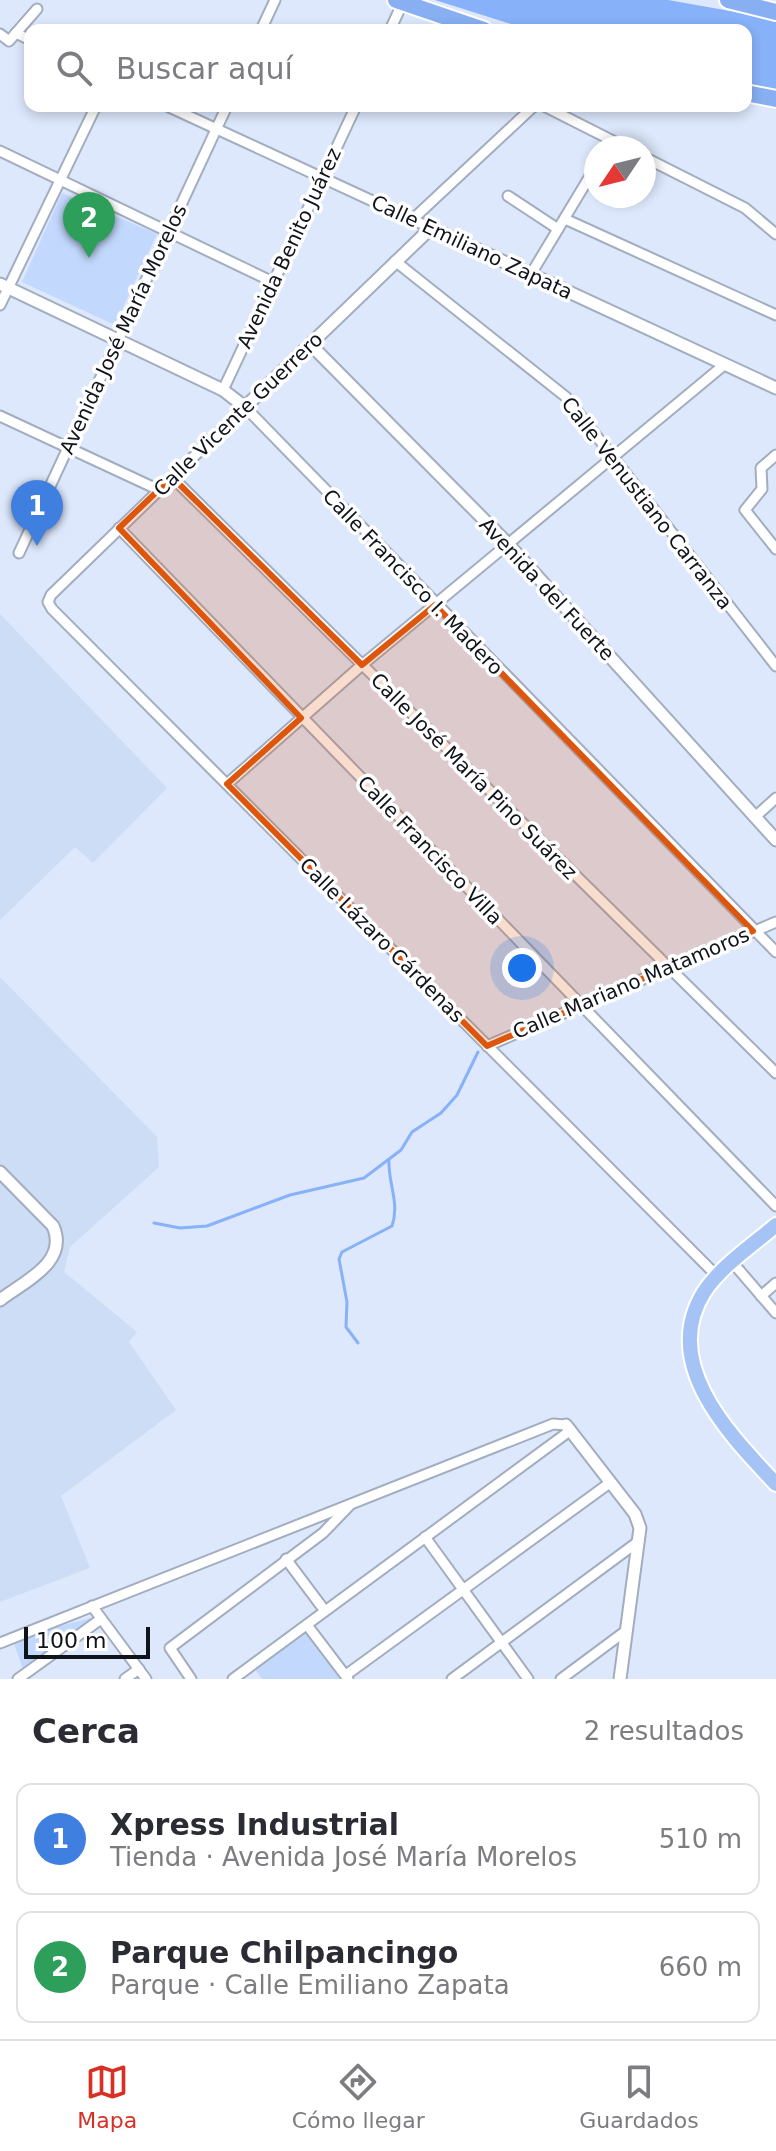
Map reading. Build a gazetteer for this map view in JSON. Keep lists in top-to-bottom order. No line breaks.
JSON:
{"streets":{"street":["Calle Emiliano Zapata","Avenida Benito Juárez","Avenida José María Morelos","Calle Vicente Guerrero","Calle Venustiano Carranza","Calle Francisco I. Madero","Avenida del Fuerte","Calle José María Pino Suárez","Calle Francisco Villa","Calle Lázaro Cárdenas","Calle Mariano Matamoros"]},"crossings":[["Calle Emiliano Zapata","Avenida Benito Juárez"],["Calle Emiliano Zapata","Avenida José María Morelos"],["Calle Emiliano Zapata","Calle Vicente Guerrero"],["Avenida Benito Juárez","Calle Francisco I. Madero"],["Avenida José María Morelos","Calle Francisco I. Madero"],["Calle Vicente Guerrero","Calle Venustiano Carranza"],["Calle Vicente Guerrero","Calle Francisco I. Madero"],["Calle Vicente Guerrero","Avenida del Fuerte"],["Calle Vicente Guerrero","Calle José María Pino Suárez"],["Calle Vicente Guerrero","Calle Francisco Villa"],["Calle Vicente Guerrero","Calle Lázaro Cárdenas"],["Calle Francisco I. Madero","Calle Mariano Matamoros"],["Calle José María Pino Suárez","Calle Mariano Matamoros"],["Calle Francisco Villa","Calle Mariano Matamoros"],["Calle Lázaro Cárdenas","Calle Mariano Matamoros"]],"scale_bar":"100 m","north":"bottom left","page":{"search":"Buscar aquí","pins":["2","1"],"scale":"100 m","heading":["Cerca","2 resultados"],"list":[{"mark":"1","name":"Xpress Industrial","note":"Tienda · Avenida José María Morelos","value":"510 m"},{"mark":"2","name":"Parque Chilpancingo","note":"Parque · Calle Emiliano Zapata","value":"660 m"}],"nav":["Mapa","Cómo llegar","Guardados"]}}
